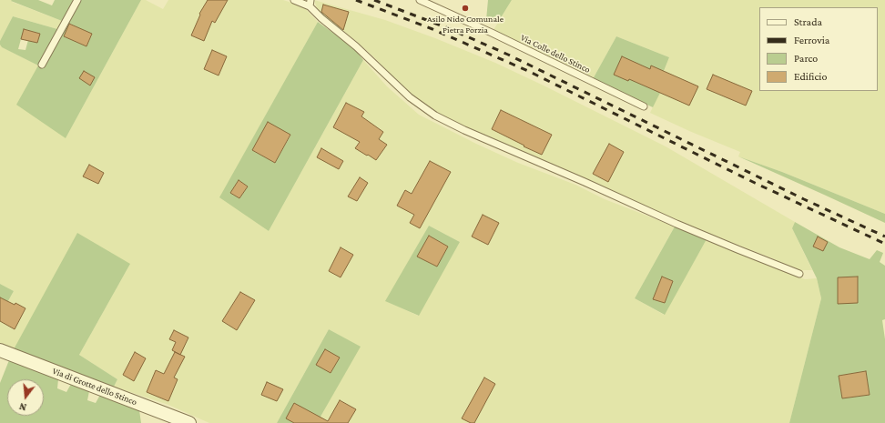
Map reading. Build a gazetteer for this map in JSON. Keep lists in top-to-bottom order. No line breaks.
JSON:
{"streets":{"street":["Via di Grotte dello Stinco"],"lane":["Via Colle dello Stinco"]},"places":["Asilo Nido Comunale Pietra Porzia"],"legend":["Strada","Ferrovia","Parco","Edificio"],"north":"bottom"}
